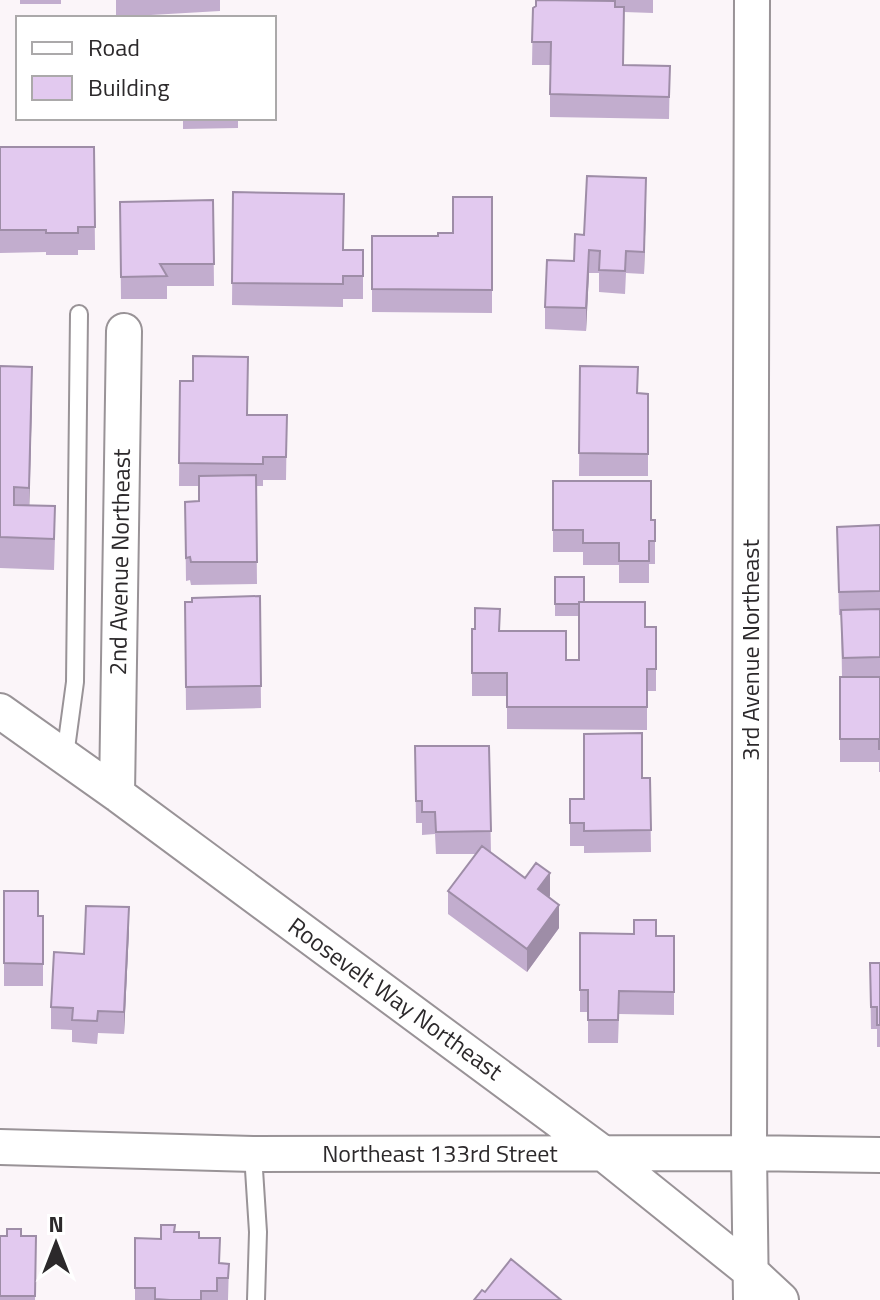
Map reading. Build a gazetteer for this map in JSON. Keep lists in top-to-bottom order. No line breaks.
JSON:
{"streets":{"street":["2nd Avenue Northeast","3rd Avenue Northeast","Roosevelt Way Northeast","Northeast 133rd Street"]},"crossings":[["2nd Avenue Northeast","Roosevelt Way Northeast"],["3rd Avenue Northeast","Roosevelt Way Northeast"],["3rd Avenue Northeast","Northeast 133rd Street"],["Roosevelt Way Northeast","Northeast 133rd Street"]],"legend":["Road","Building"],"north":"top"}
